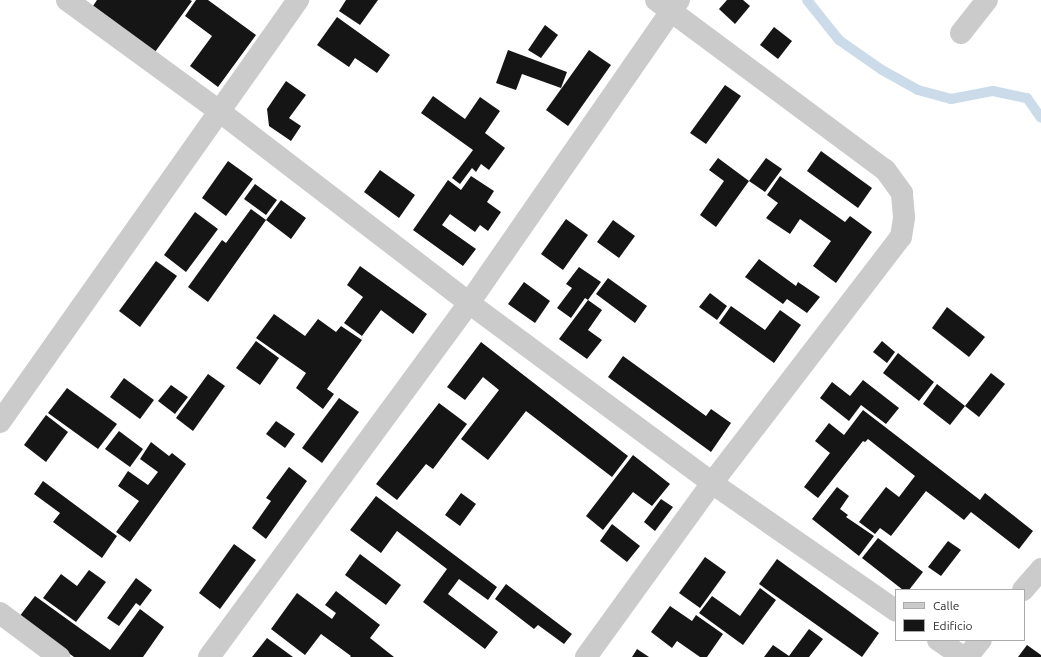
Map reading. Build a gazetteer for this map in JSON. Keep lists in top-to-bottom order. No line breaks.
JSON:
{"legend":["Calle","Edificio"]}
